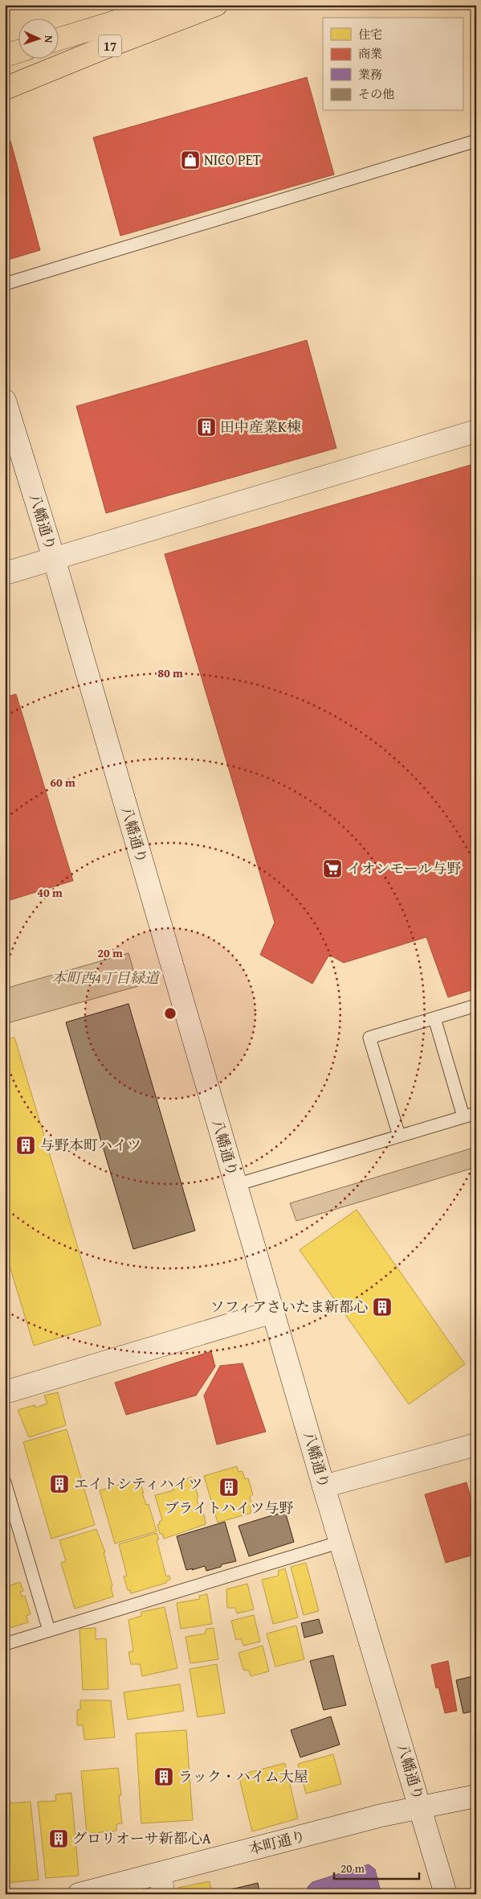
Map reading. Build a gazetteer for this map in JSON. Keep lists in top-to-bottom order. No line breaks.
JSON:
{"streets":{"highway":["17"],"main road":["八幡通り","本町通り"]},"crossings":[["八幡通り","本町通り"]],"parks":["本町西4丁目緑道"],"places":{"shop":["NICO PET"],"building":["田中産業K棟","与野本町ハイツ","ソフィアさいたま新都心","エイトシティハイツ","ブライトハイツ与野","ラック・ハイム大屋","グロリオーサ新都心A"],"supermarket":["イオンモール与野"]},"legend":["住宅","商業","業務","その他"],"scale_bar":"20 m","north":"right","rings":["80 m","60 m","40 m","20 m"]}
